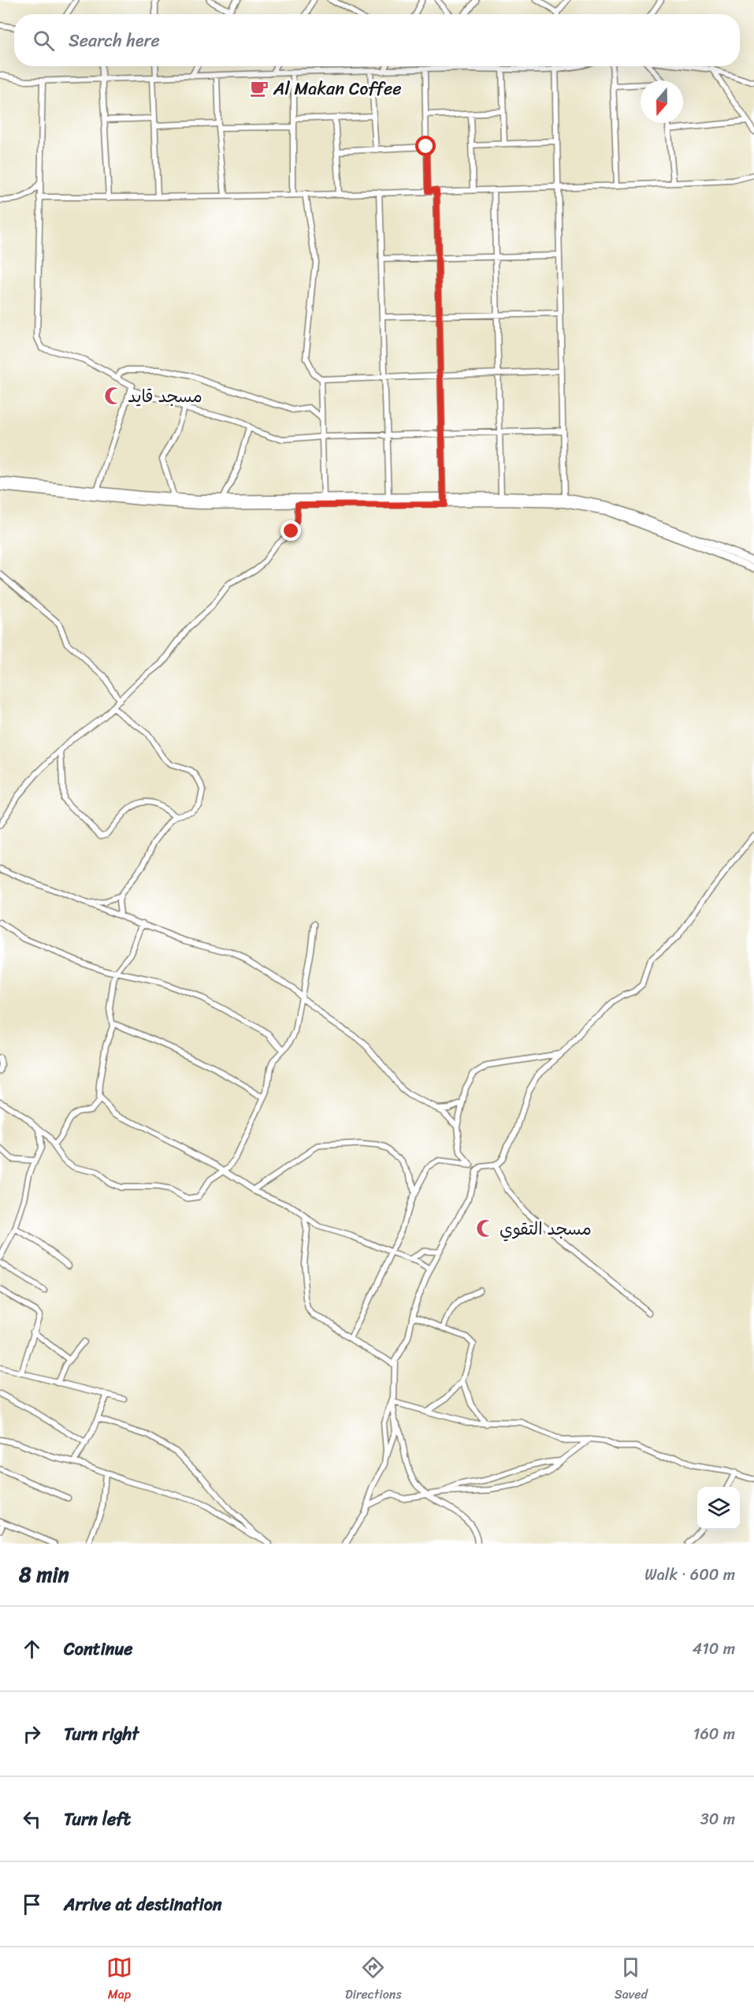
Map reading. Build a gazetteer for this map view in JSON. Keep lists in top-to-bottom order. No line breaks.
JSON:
{"places":{"cafe":["Al Makan Coffee"],"mosque":["مسجد قايد","مسجد التقوي"]},"north":"bottom","page":{"search":"Search here","heading":["8 min","Walk · 600 m"],"list":[["Continue","410 m"],["Turn right","160 m"],["Turn left","30 m"],"Arrive at destination"],"nav":["Map","Directions","Saved"]}}
